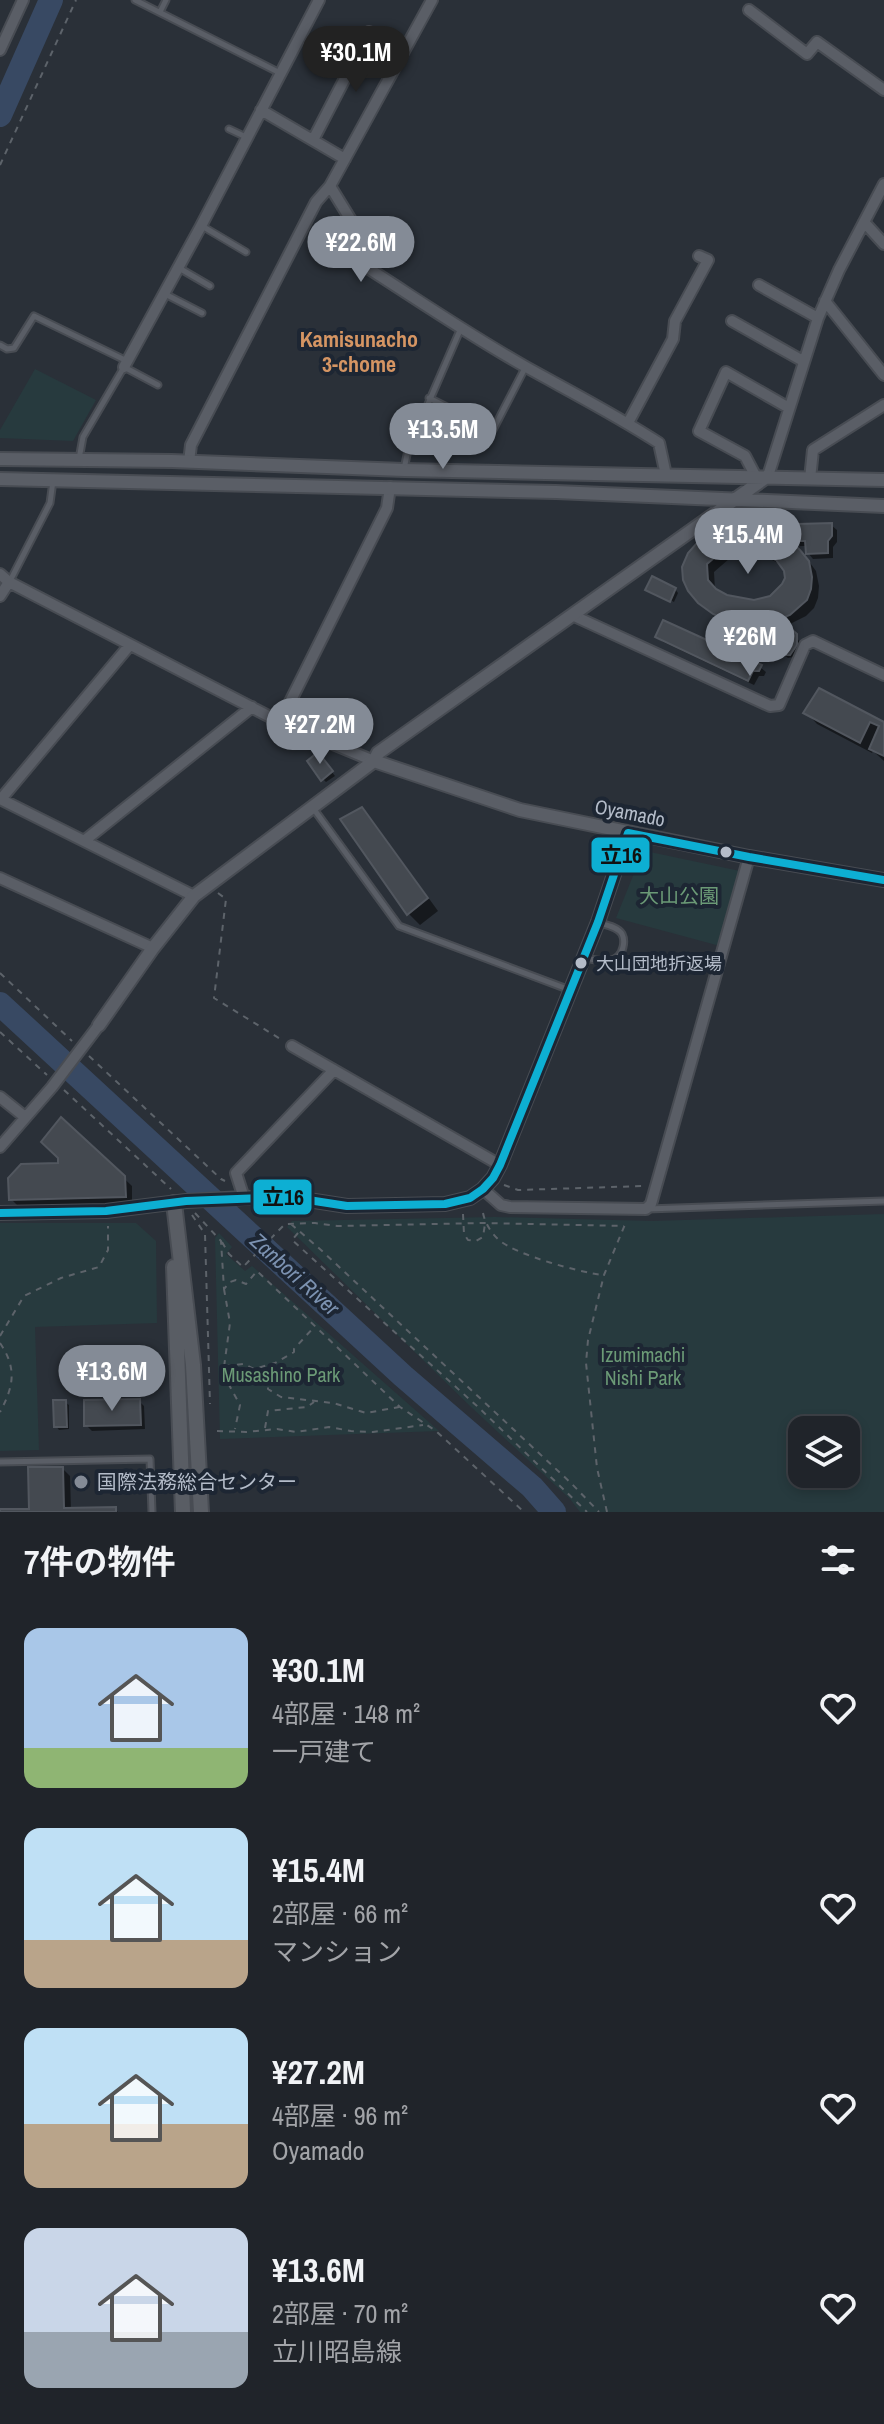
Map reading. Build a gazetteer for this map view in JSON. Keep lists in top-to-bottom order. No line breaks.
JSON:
{"streets":{"street":["Oyamado"]},"districts":["Kamisunacho 3-chome"],"water":["Zanbori River"],"parks":["大山公園","Izumimachi Nishi Park","Musashino Park"],"places":["大山団地折返場","国際法務総合センター"],"lines":["transit line 立16"],"page":{"price":["¥30.1M","¥22.6M","¥13.5M","¥15.4M","¥26M","¥27.2M","¥13.6M"],"heading":"7件の物件","list":[{"name":"¥30.1M","note":"4部屋 · 148 m² · 一戸建て"},{"name":"¥15.4M","note":"2部屋 · 66 m² · マンション"},{"name":"¥27.2M","note":"4部屋 · 96 m² · Oyamado"},{"name":"¥13.6M","note":"2部屋 · 70 m² · 立川昭島線"}]}}
